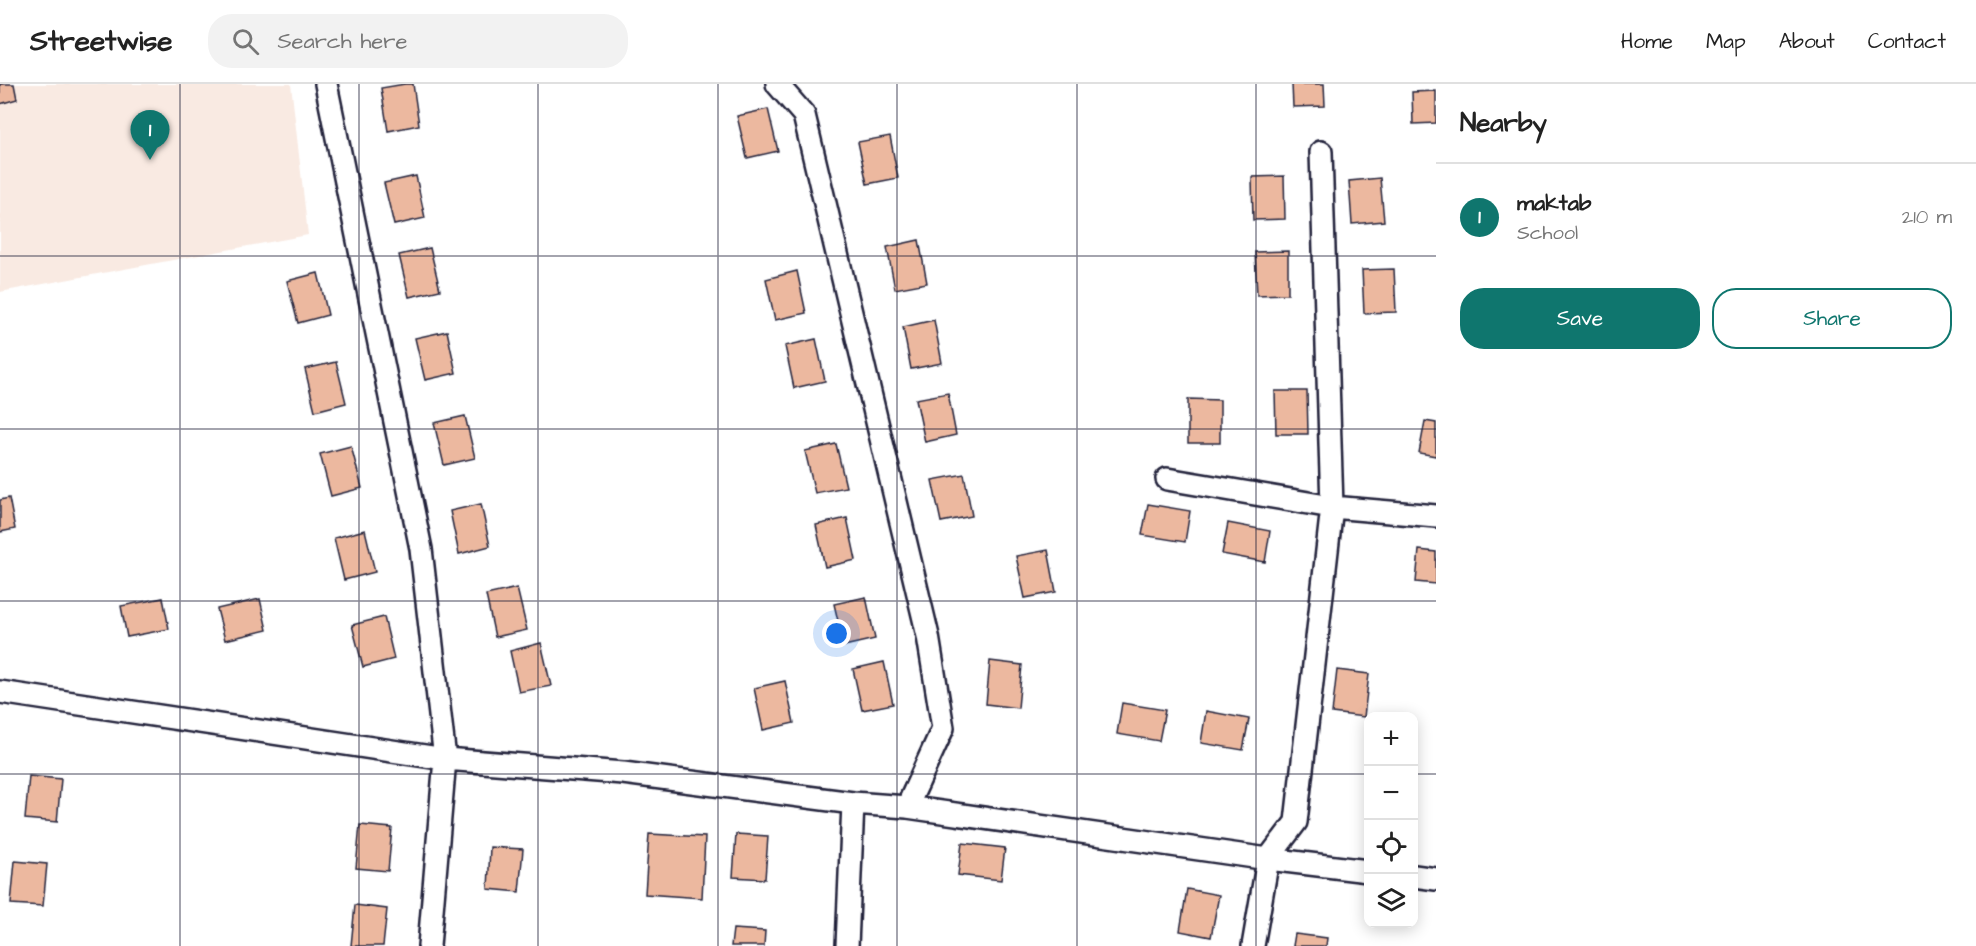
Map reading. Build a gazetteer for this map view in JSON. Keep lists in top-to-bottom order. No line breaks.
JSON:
{"page":{"header":"Streetwise","search":"Search here","nav":["Home","Map","About","Contact"],"heading":"Nearby","pins":"1","list":[{"mark":"1","name":"maktab","note":"School","value":"210 m"}],"buttons":["Save","Share"],"map_buttons":["+","−"]}}
